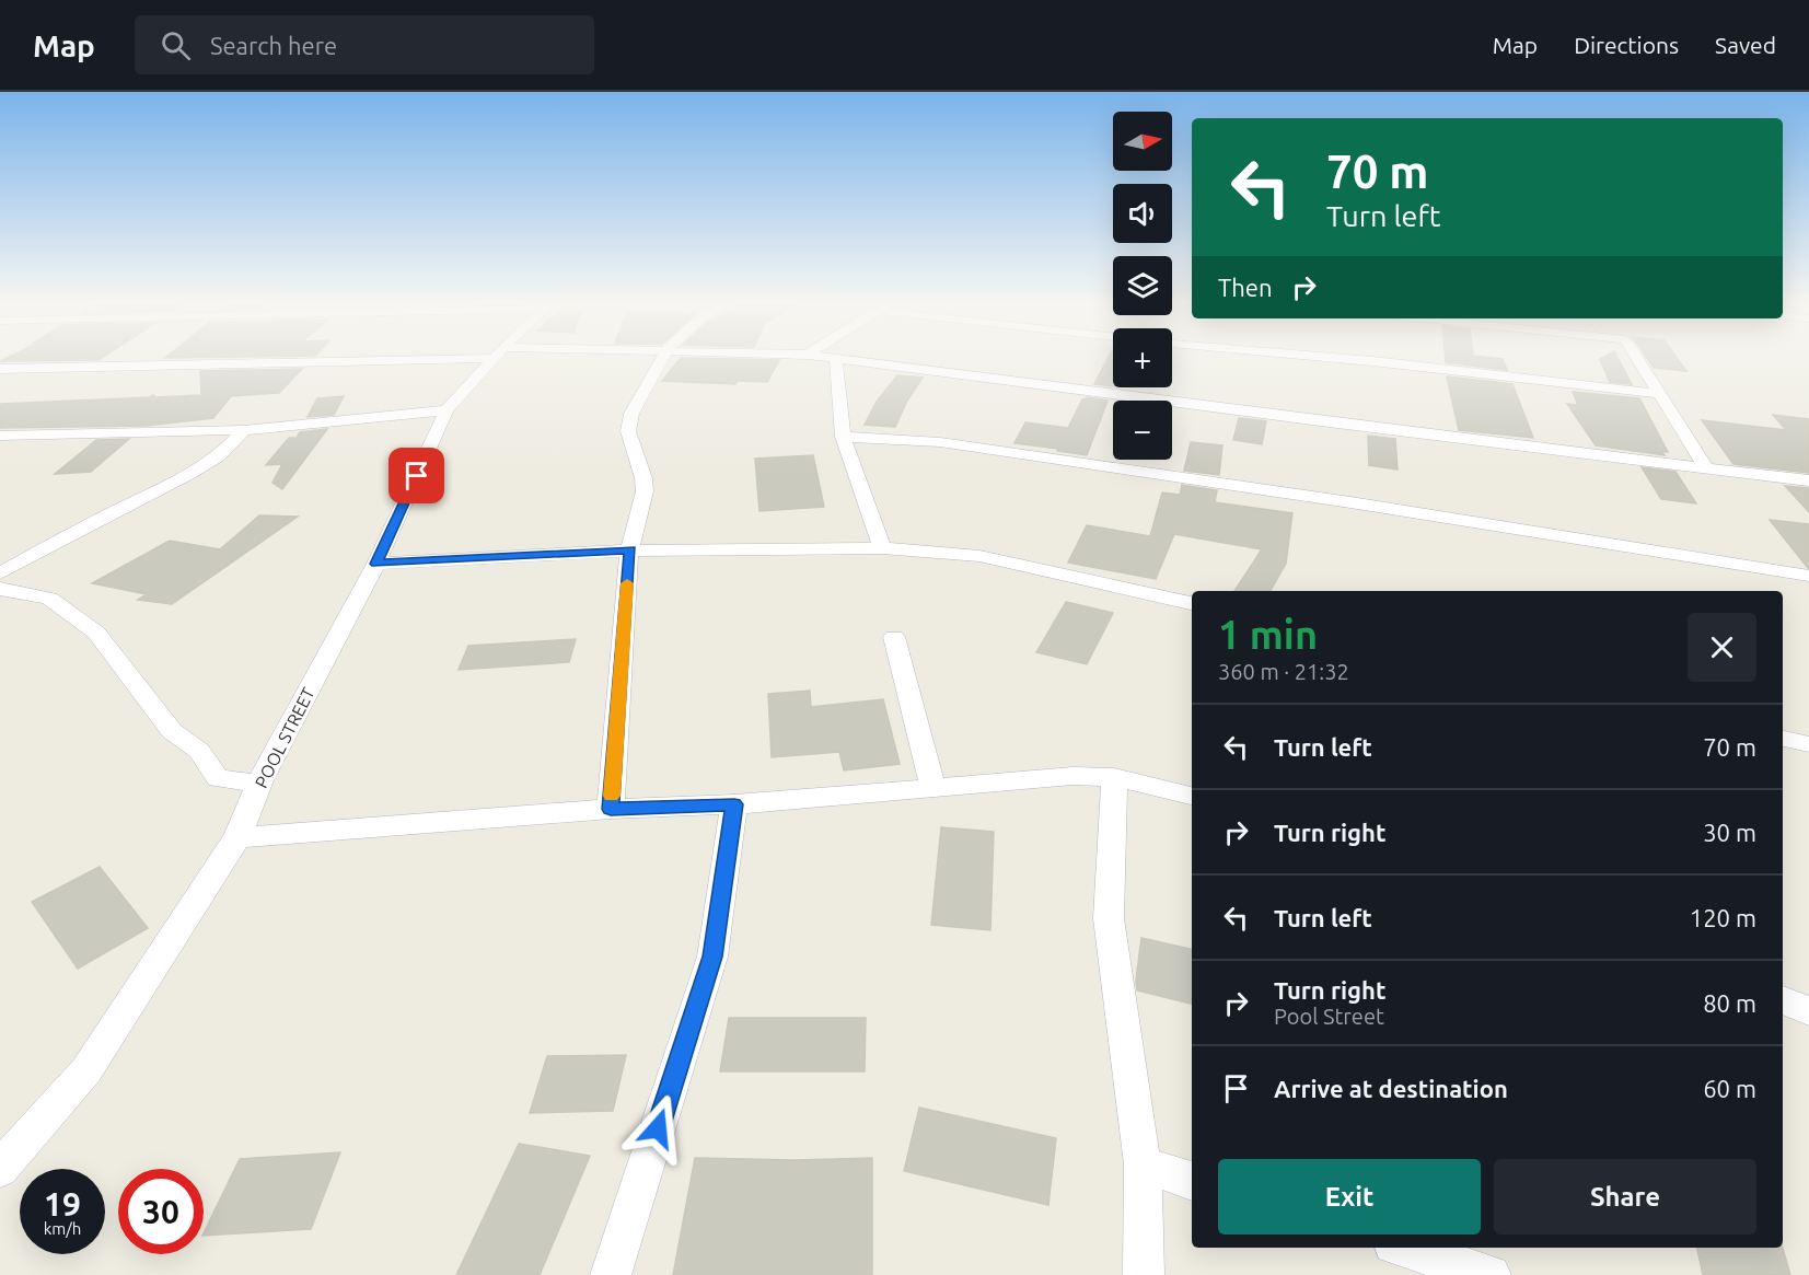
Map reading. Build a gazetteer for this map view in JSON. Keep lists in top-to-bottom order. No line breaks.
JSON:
{"streets":{"street":["POOL STREET"]},"north":"right","page":{"header":"Map","search":"Search here","nav":["Map","Directions","Saved"],"map_buttons":["+","−"],"turn":["70 m","Turn left"],"then":"Then","heading":["1 min","360 m · 21:32"],"list":[{"name":"Turn left","value":"70 m"},{"name":"Turn right","value":"30 m"},{"name":"Turn left","value":"120 m"},{"name":"Turn right","note":"Pool Street","value":"80 m"},{"name":"Arrive at destination","value":"60 m"}],"buttons":["Exit","Share"],"speed":"19 km/h","limit":"30"}}
